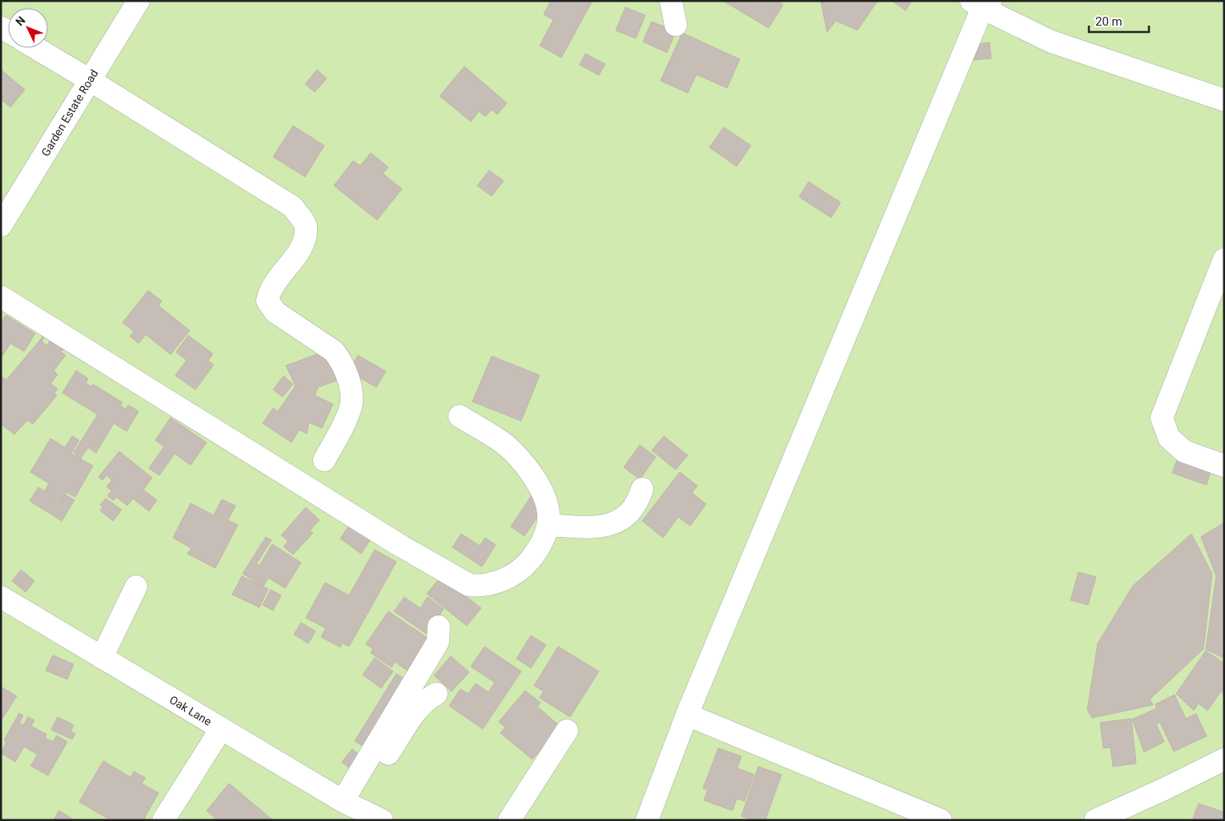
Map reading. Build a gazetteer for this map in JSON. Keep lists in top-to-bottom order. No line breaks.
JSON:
{"streets":{"street":["Garden Estate Road","Oak Lane"]},"scale_bar":"20 m","north":"top left"}
